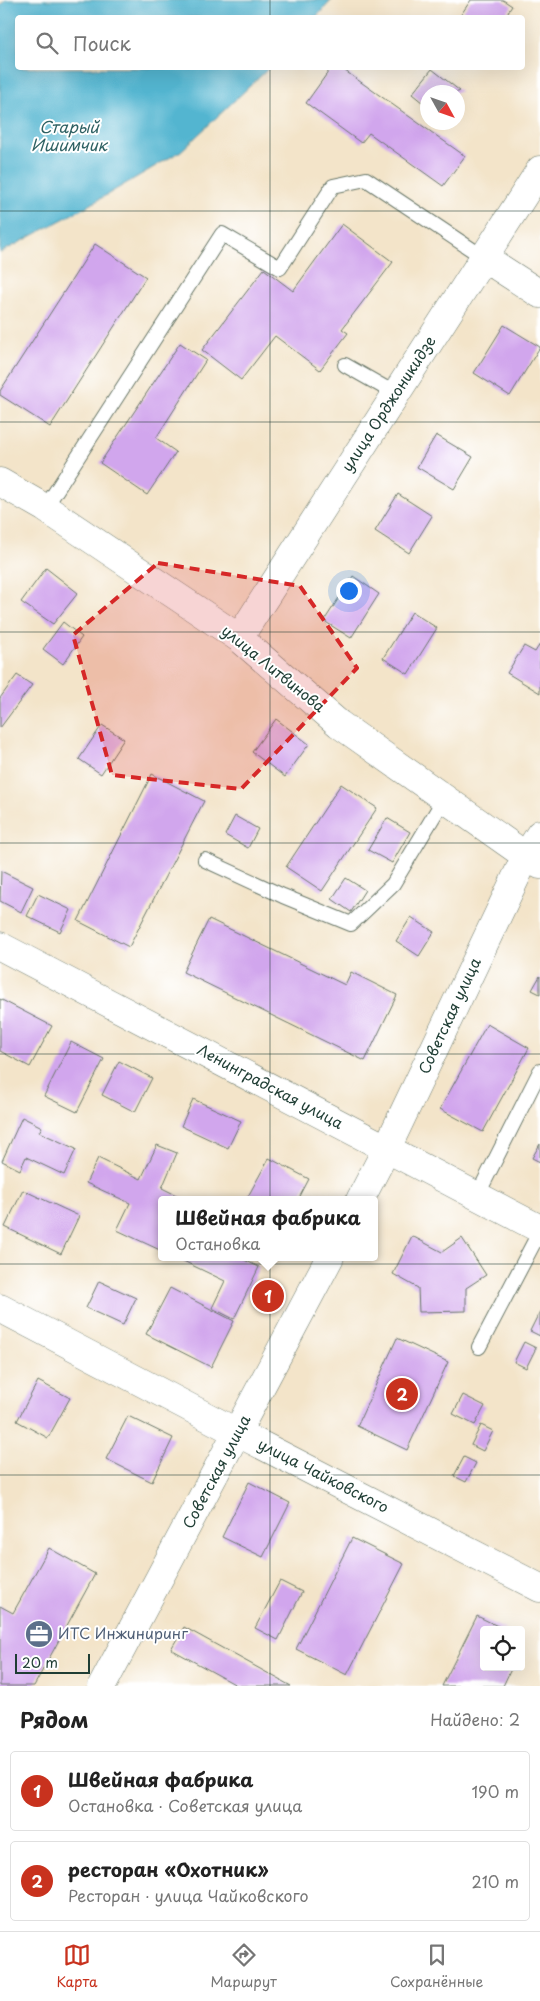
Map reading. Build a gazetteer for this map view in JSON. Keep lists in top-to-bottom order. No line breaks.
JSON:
{"streets":{"main road":["улица Орджоникидзе","улица Литвинова","Советская улица","Ленинградская улица","улица Чайковского"]},"crossings":[["улица Орджоникидзе","улица Литвинова"],["улица Литвинова","Советская улица"],["Советская улица","Ленинградская улица"],["Советская улица","улица Чайковского"]],"water":["Старый Ишимчик"],"places":{"office":["ИТС Инжиниринг"]},"scale_bar":"20 m","north":"bottom right","page":{"search":"Поиск","popup":["Швейная фабрика","Остановка"],"pins":["1","2"],"scale":"20 m","heading":["Рядом","Найдено: 2"],"list":[{"mark":"1","name":"Швейная фабрика","note":"Остановка · Советская улица","value":"190 m"},{"mark":"2","name":"ресторан «Охотник»","note":"Ресторан · улица Чайковского","value":"210 m"}],"nav":["Карта","Маршрут","Сохранённые"]}}
